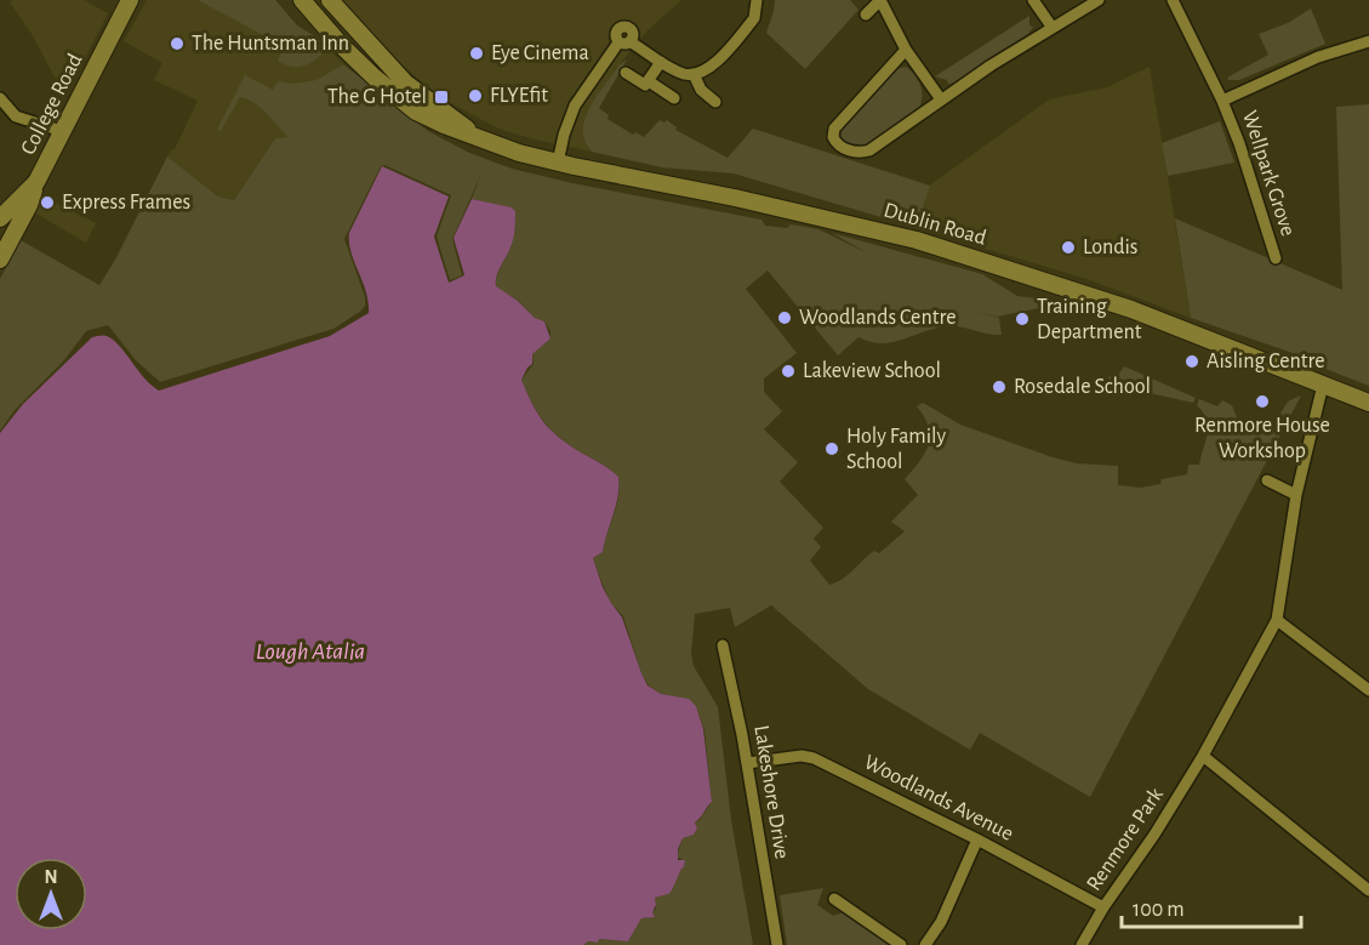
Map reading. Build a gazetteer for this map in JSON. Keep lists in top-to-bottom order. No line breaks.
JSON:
{"streets":{"main road":["College Road","Dublin Road"],"street":["Wellpark Grove","Lakeshore Drive","Woodlands Avenue","Renmore Park"]},"crossings":[["Dublin Road","Renmore Park"],["Lakeshore Drive","Woodlands Avenue"],["Woodlands Avenue","Renmore Park"]],"water":["Lough Atalia"],"places":{"other":["The Huntsman Inn","Eye Cinema","FLYEfit","Express Frames","Londis","Woodlands Centre","Training Department","Aisling Centre","Lakeview School","Rosedale School","Renmore House Workshop","Holy Family School"],"transit":["The G Hotel"]},"scale_bar":"100 m","north":"top"}
